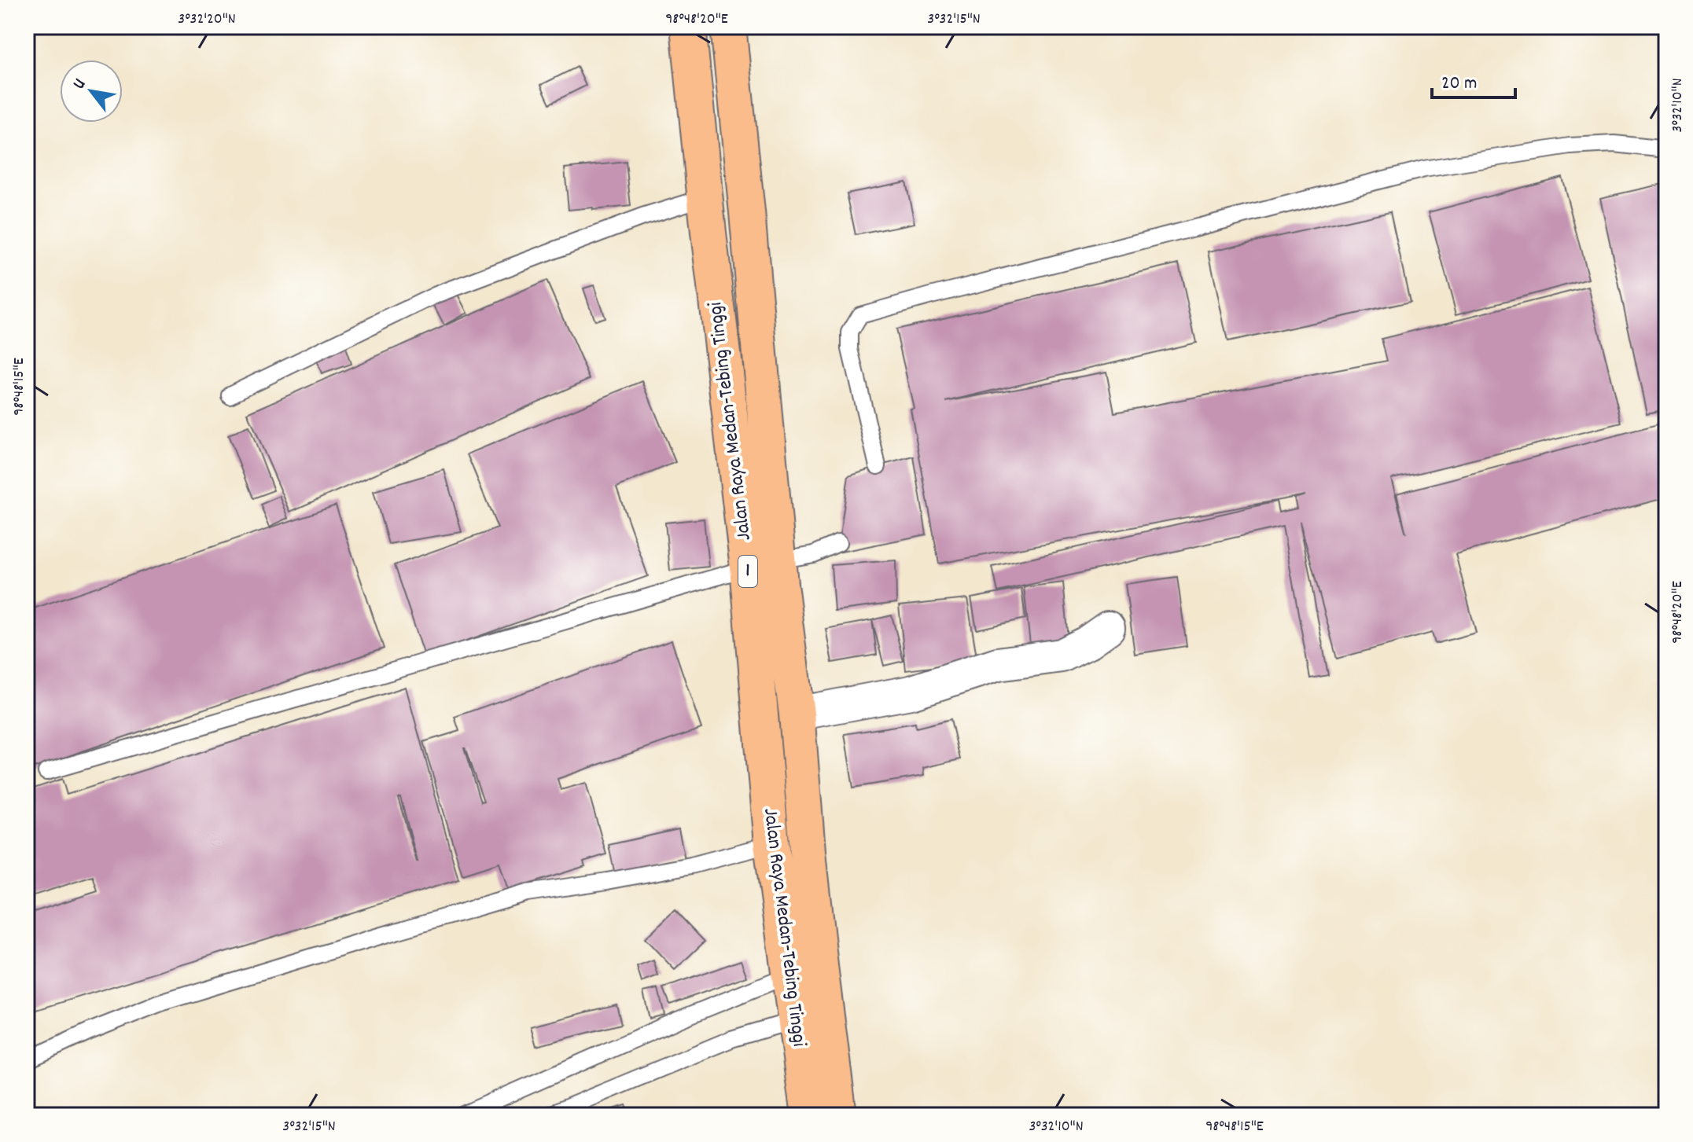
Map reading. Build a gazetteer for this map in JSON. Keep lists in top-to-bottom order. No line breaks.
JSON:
{"streets":{"highway":["Jalan Raya Medan-Tebing Tinggi","1"]},"scale_bar":"20 m","north":"top left","coordinates":["3°32'20\"N","98°48'20\"E","3°32'15\"N","3°32'10\"N","98°48'15\"E"]}
